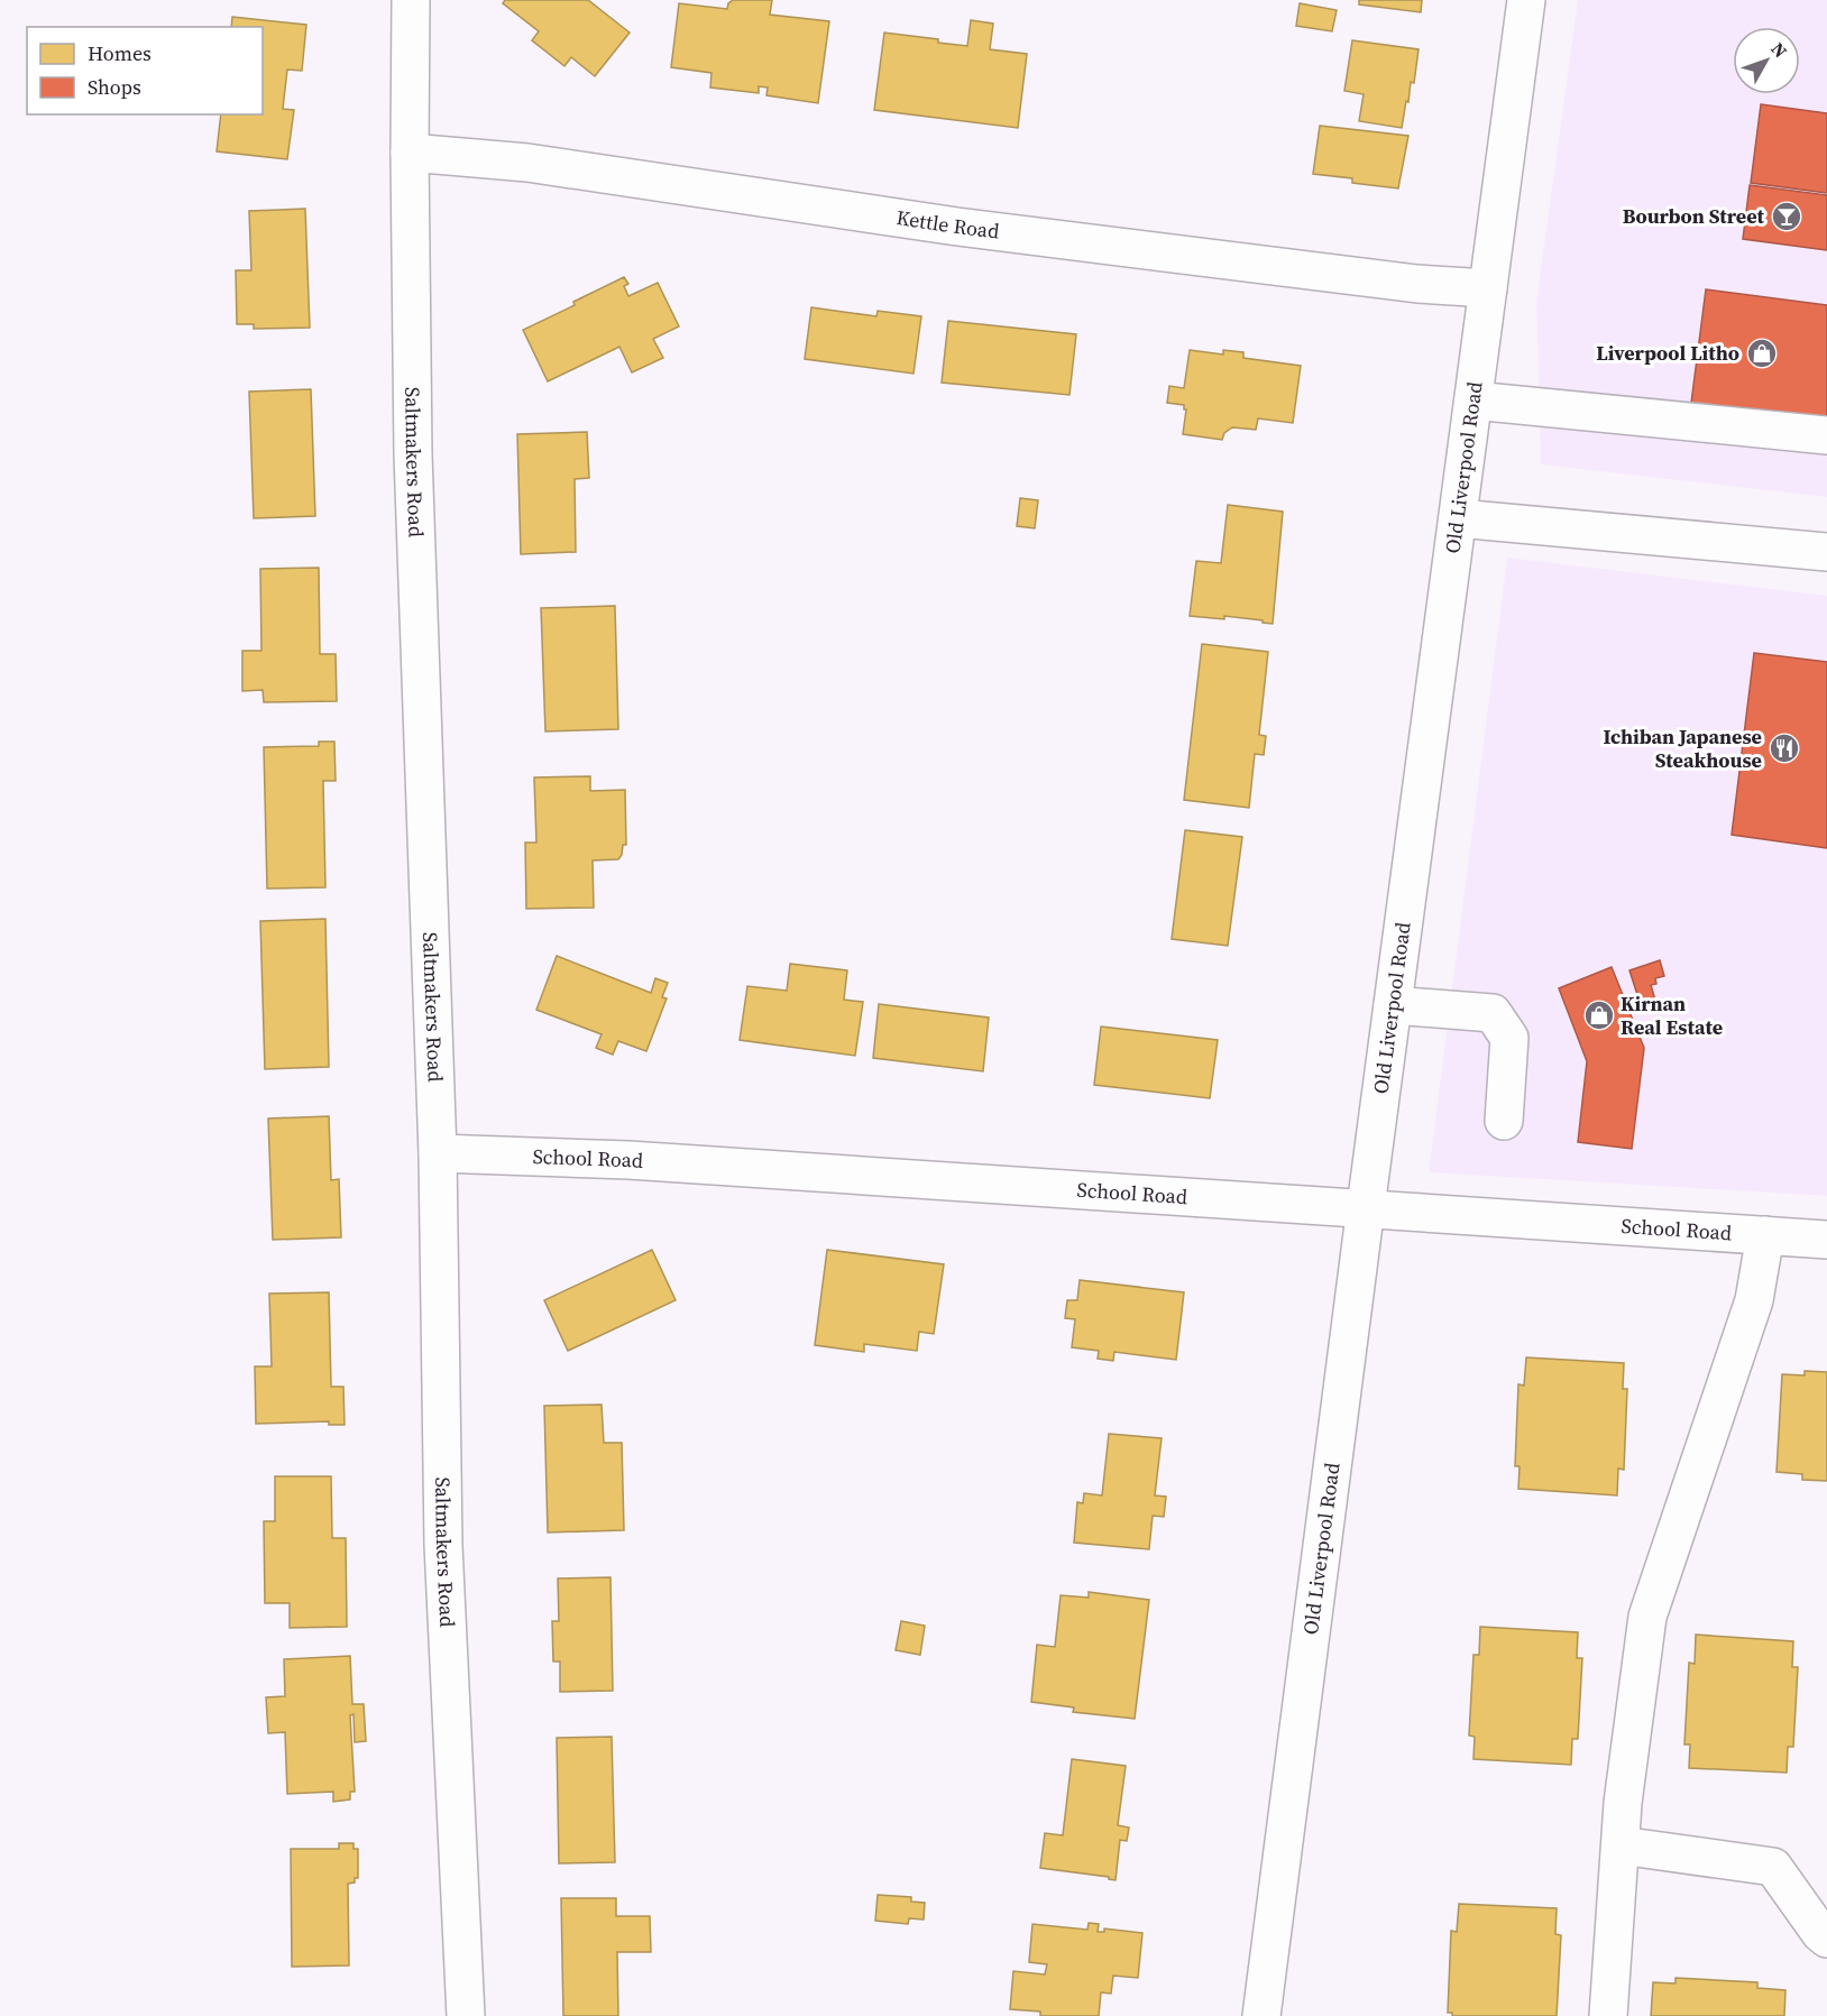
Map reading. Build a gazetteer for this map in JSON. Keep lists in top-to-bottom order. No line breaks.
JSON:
{"streets":{"street":["Kettle Road","Saltmakers Road","Old Liverpool Road","School Road"]},"crossings":[["Kettle Road","Saltmakers Road"],["Kettle Road","Old Liverpool Road"],["Saltmakers Road","School Road"],["Old Liverpool Road","School Road"]],"places":{"bar":["Bourbon Street"],"shop":["Liverpool Litho","Kirnan Real Estate"],"restaurant":["Ichiban Japanese Steakhouse"]},"legend":["Homes","Shops"],"north":"top right"}
